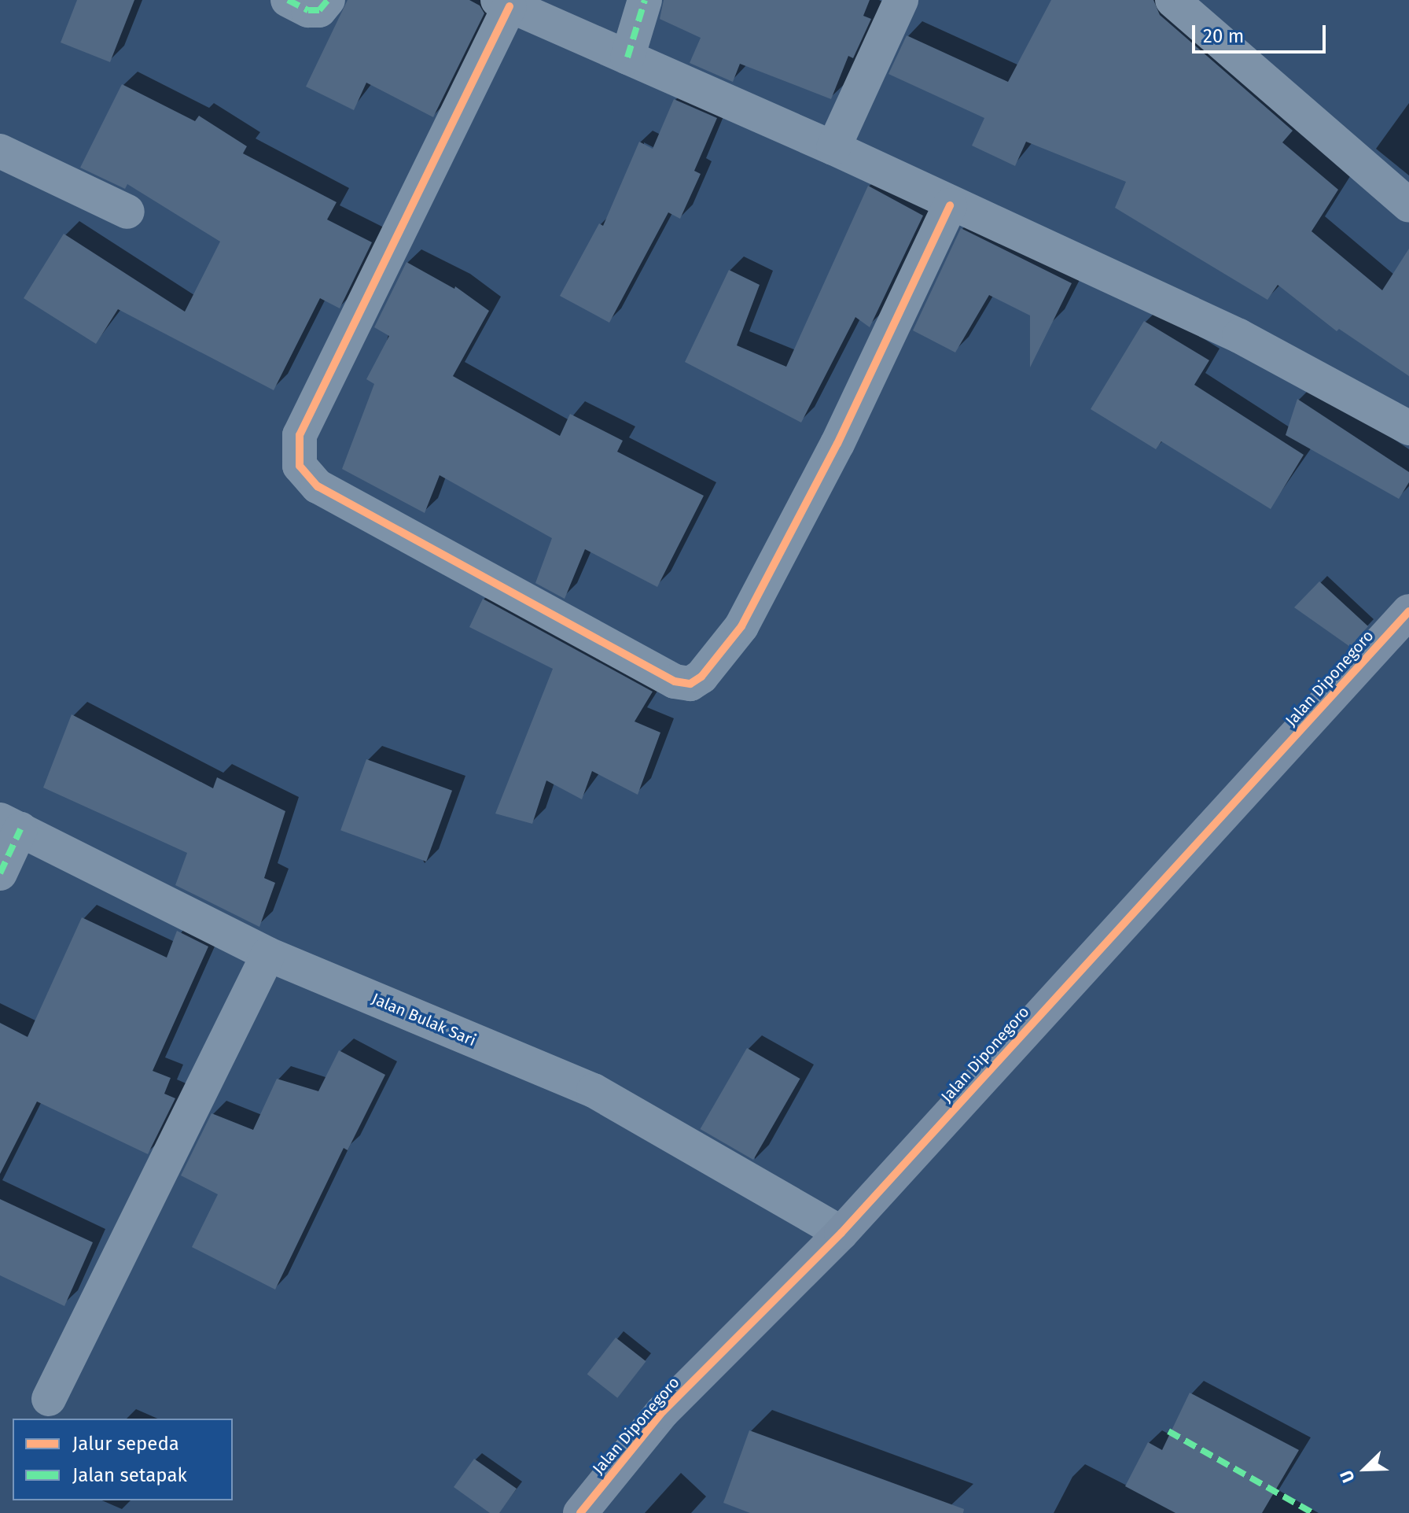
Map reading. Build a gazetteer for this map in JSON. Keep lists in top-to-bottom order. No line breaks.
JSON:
{"streets":{"street":["Jalan Diponegoro","Jalan Bulak Sari"]},"crossings":[["Jalan Diponegoro","Jalan Bulak Sari"]],"legend":["Jalur sepeda","Jalan setapak"],"scale_bar":"20 m","north":"bottom left"}
